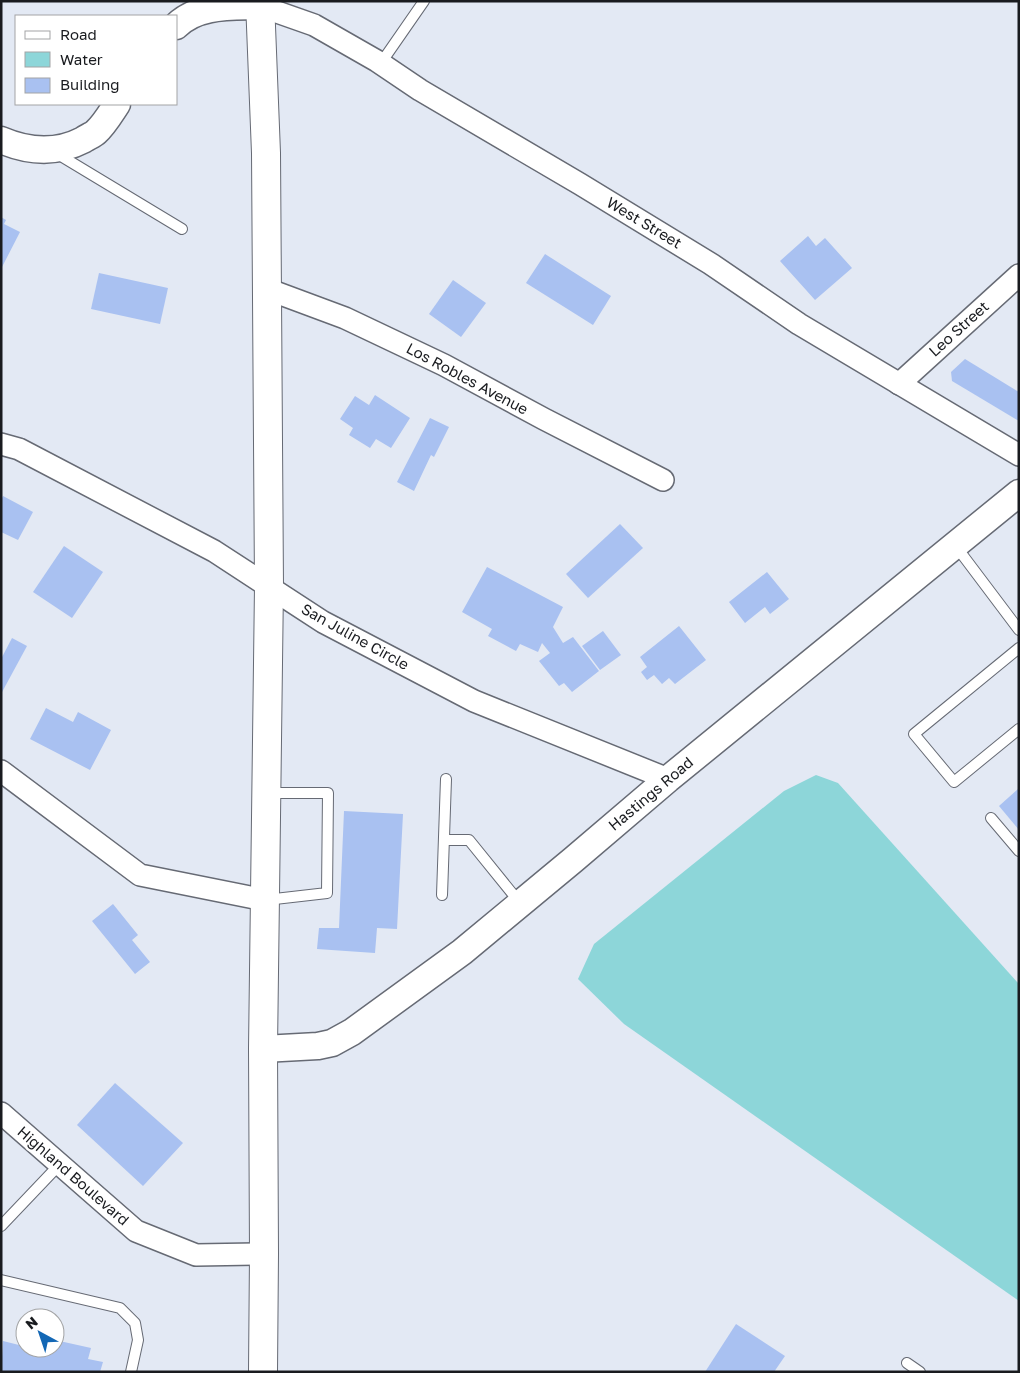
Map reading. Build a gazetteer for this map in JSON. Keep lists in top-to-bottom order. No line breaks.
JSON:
{"streets":{"street":["West Street","Leo Street","Los Robles Avenue","San Juline Circle","Hastings Road","Highland Boulevard"]},"crossings":[["West Street","Leo Street"],["San Juline Circle","Hastings Road"]],"legend":["Road","Water","Building"],"north":"top left"}
